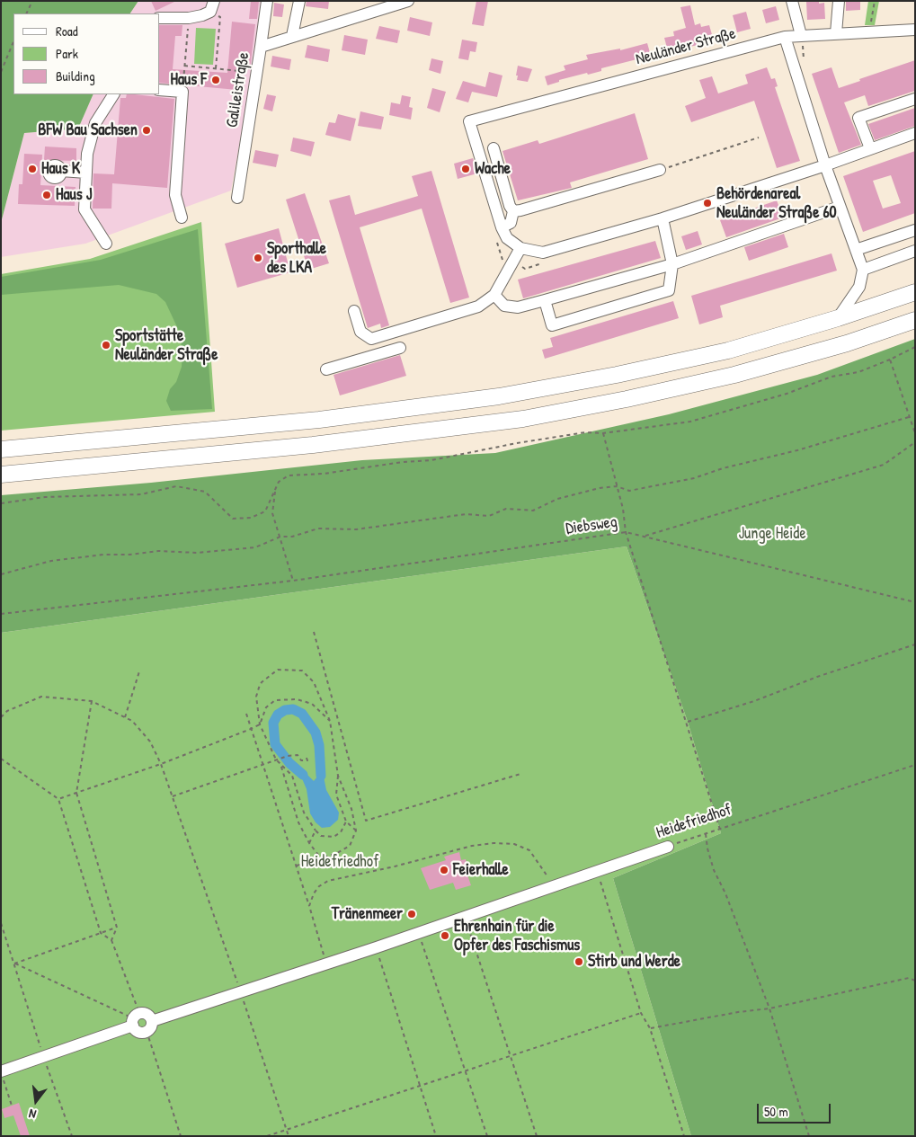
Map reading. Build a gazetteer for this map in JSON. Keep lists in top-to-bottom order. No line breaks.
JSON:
{"streets":{"street":["Neuländer Straße","Galileistraße","Heidefriedhof"],"path":["Diebsweg"]},"parks":["Junge Heide","Heidefriedhof"],"places":["Haus F","BFW Bau Sachsen","Haus K","Wache","Haus J","Behördenareal Neuländer Straße 60","Sporthalle des LKA","Sportstätte Neuländer Straße","Feierhalle","Tränenmeer","Ehrenhain für die Opfer des Faschismus","Stirb und Werde"],"legend":["Road","Park","Building"],"scale_bar":"50 m","north":"bottom"}
